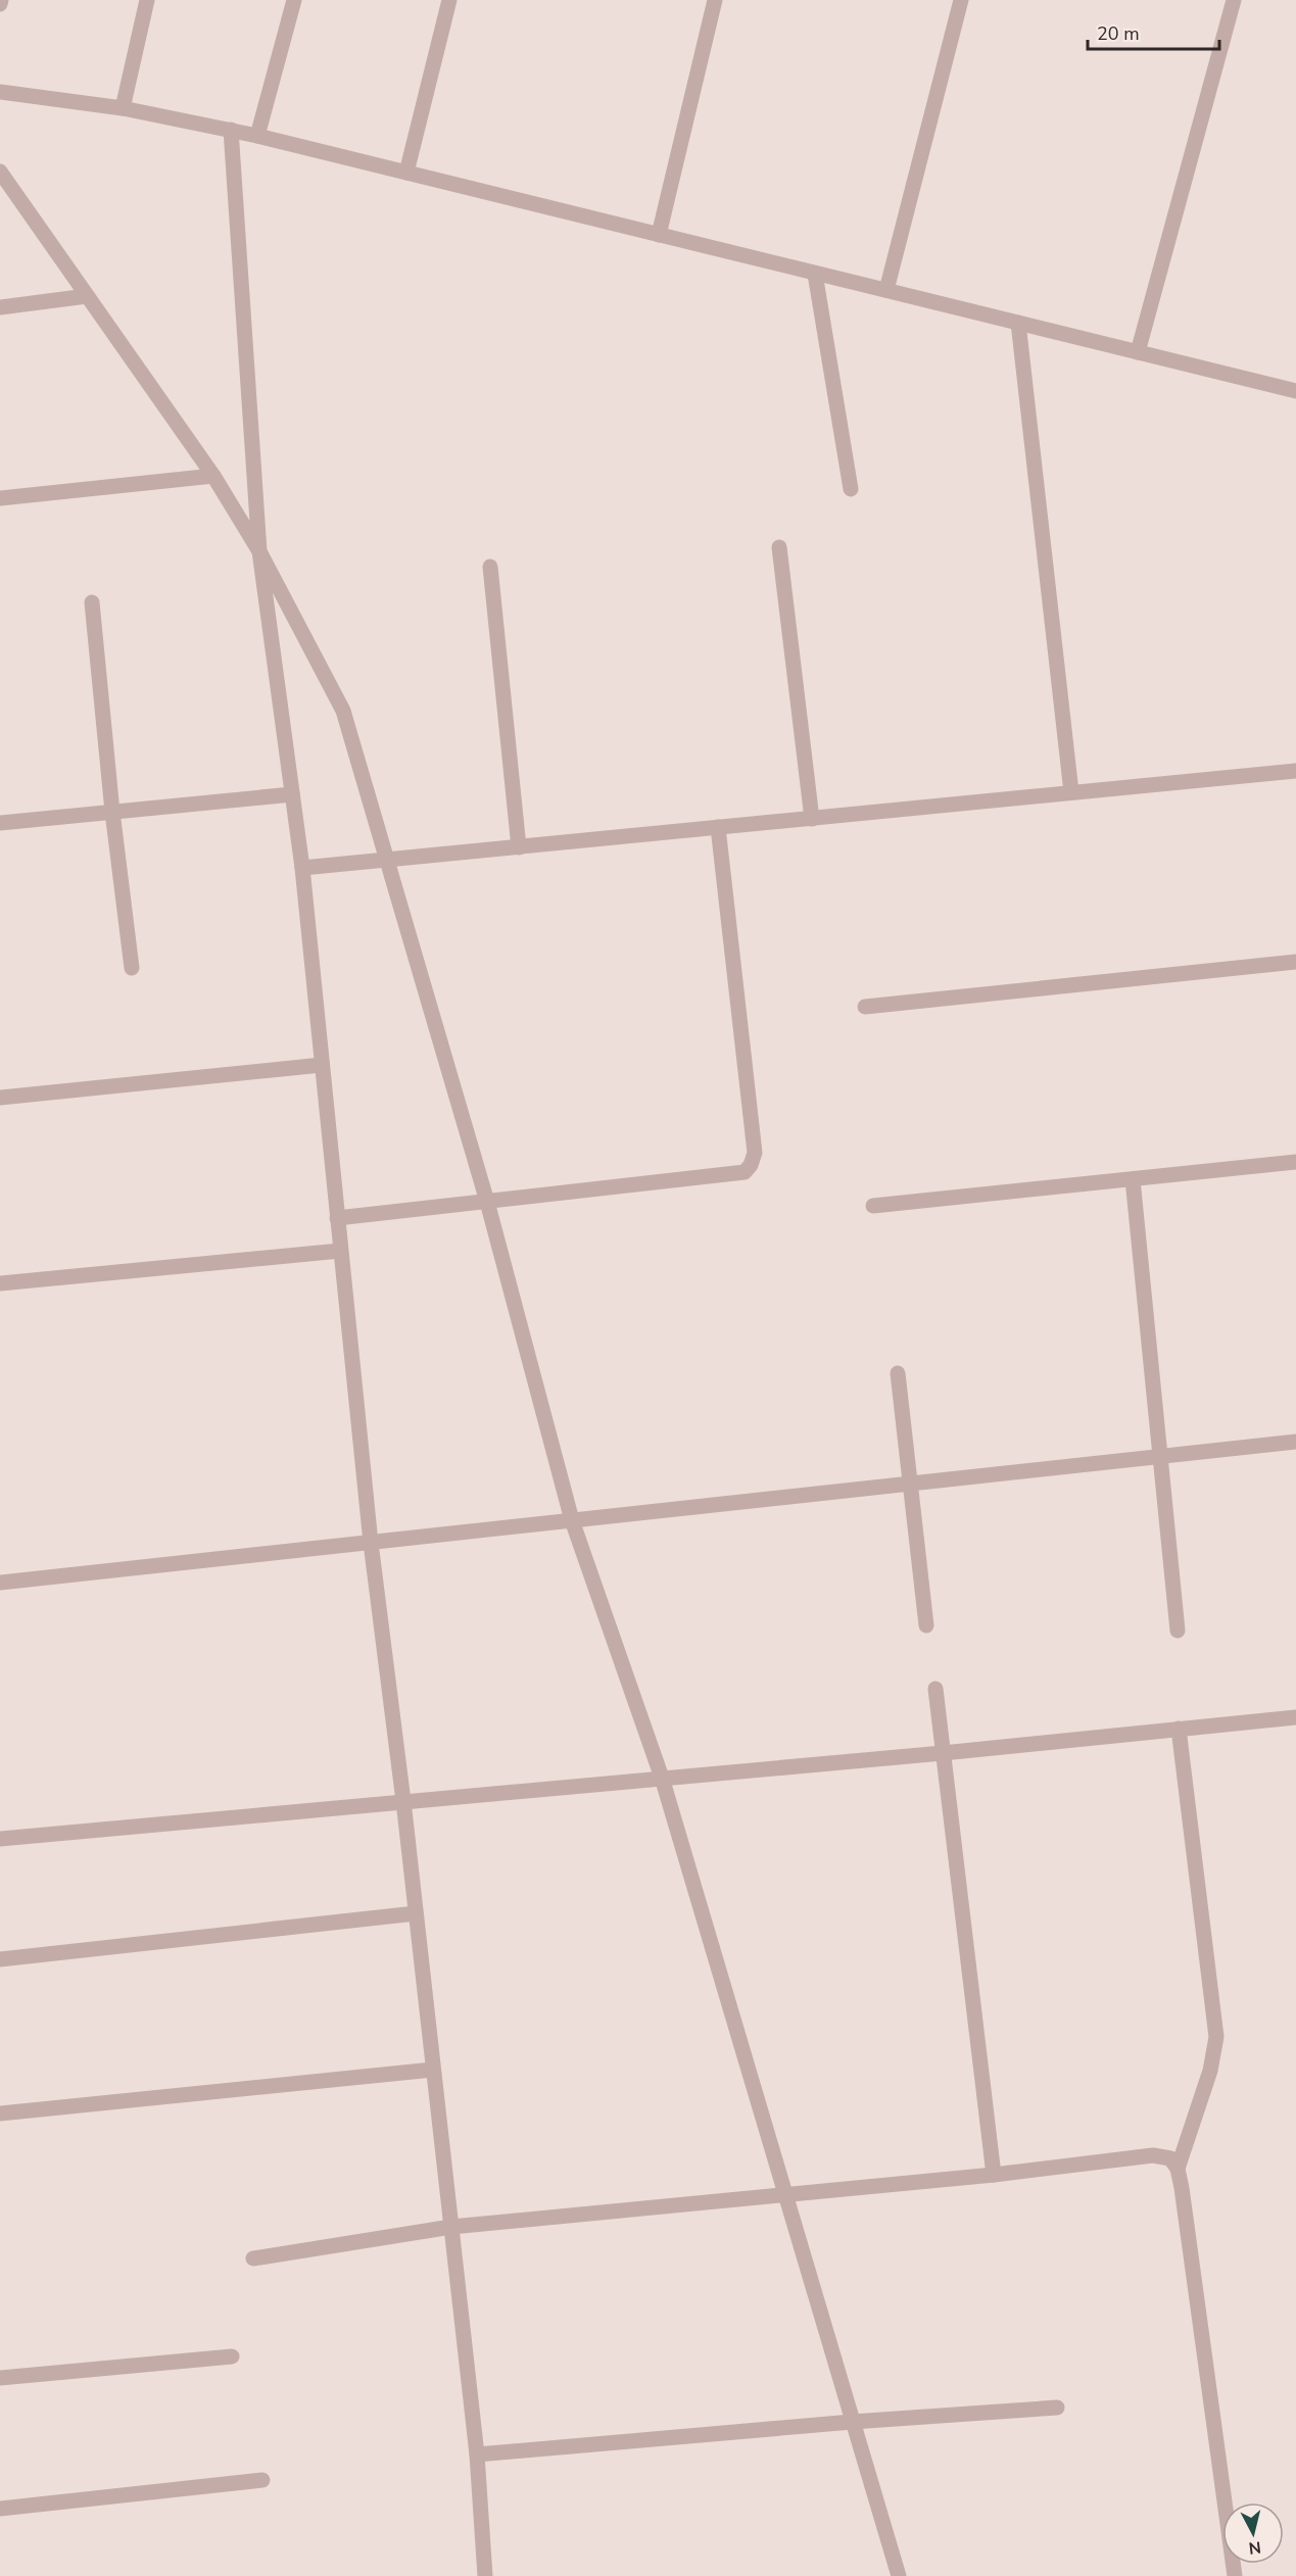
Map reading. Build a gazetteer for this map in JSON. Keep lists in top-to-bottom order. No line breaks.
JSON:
{"scale_bar":"20 m","north":"bottom"}
